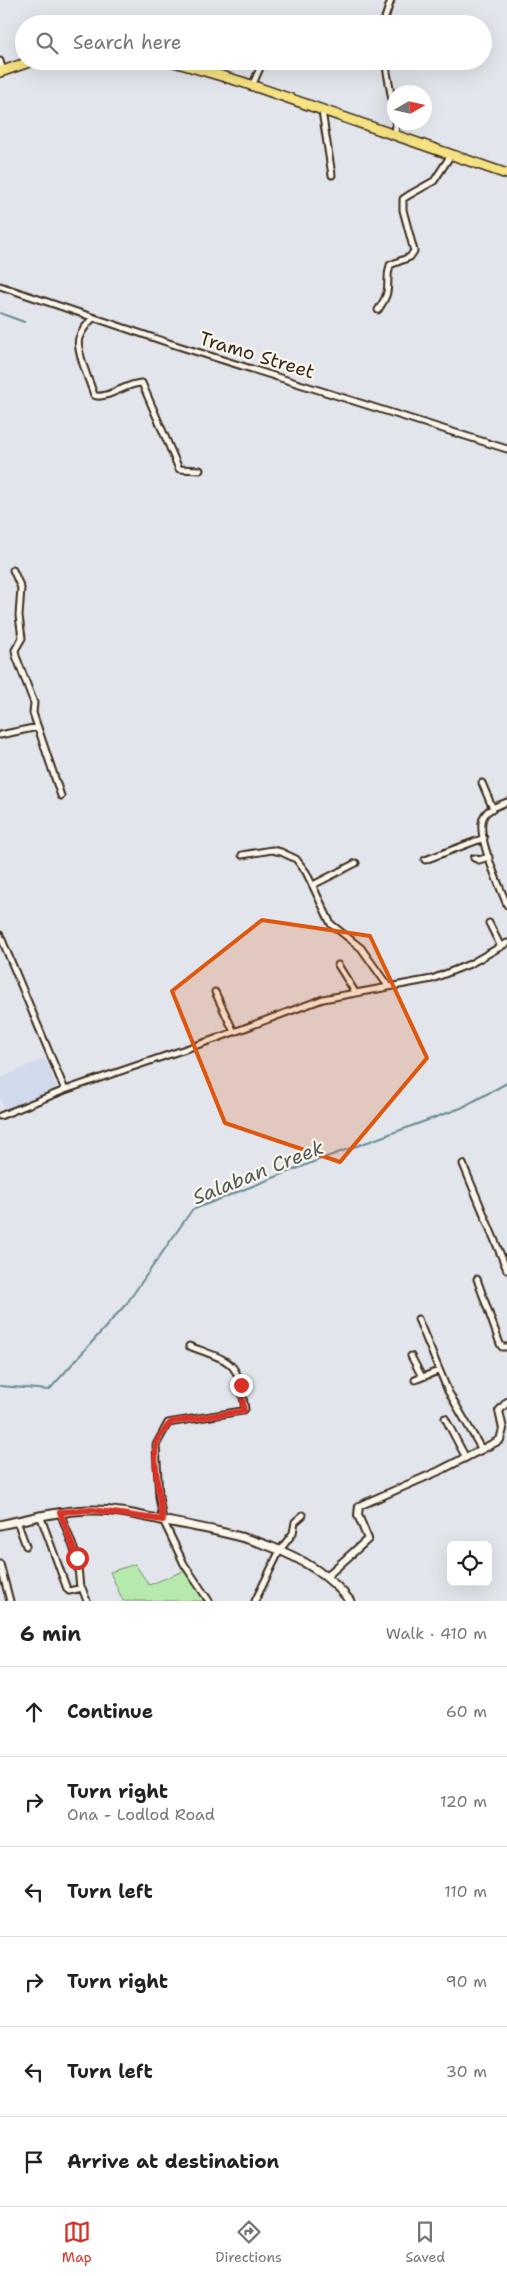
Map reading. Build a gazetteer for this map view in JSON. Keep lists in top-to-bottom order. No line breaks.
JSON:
{"streets":{"street":["Tramo Street"]},"water":["Salaban Creek"],"north":"right","page":{"search":"Search here","heading":["6 min","Walk · 410 m"],"list":[["Continue","60 m"],["Turn right","Ona - Lodlod Road","120 m"],["Turn left","110 m"],["Turn right","90 m"],["Turn left","30 m"],"Arrive at destination"],"nav":["Map","Directions","Saved"]}}
